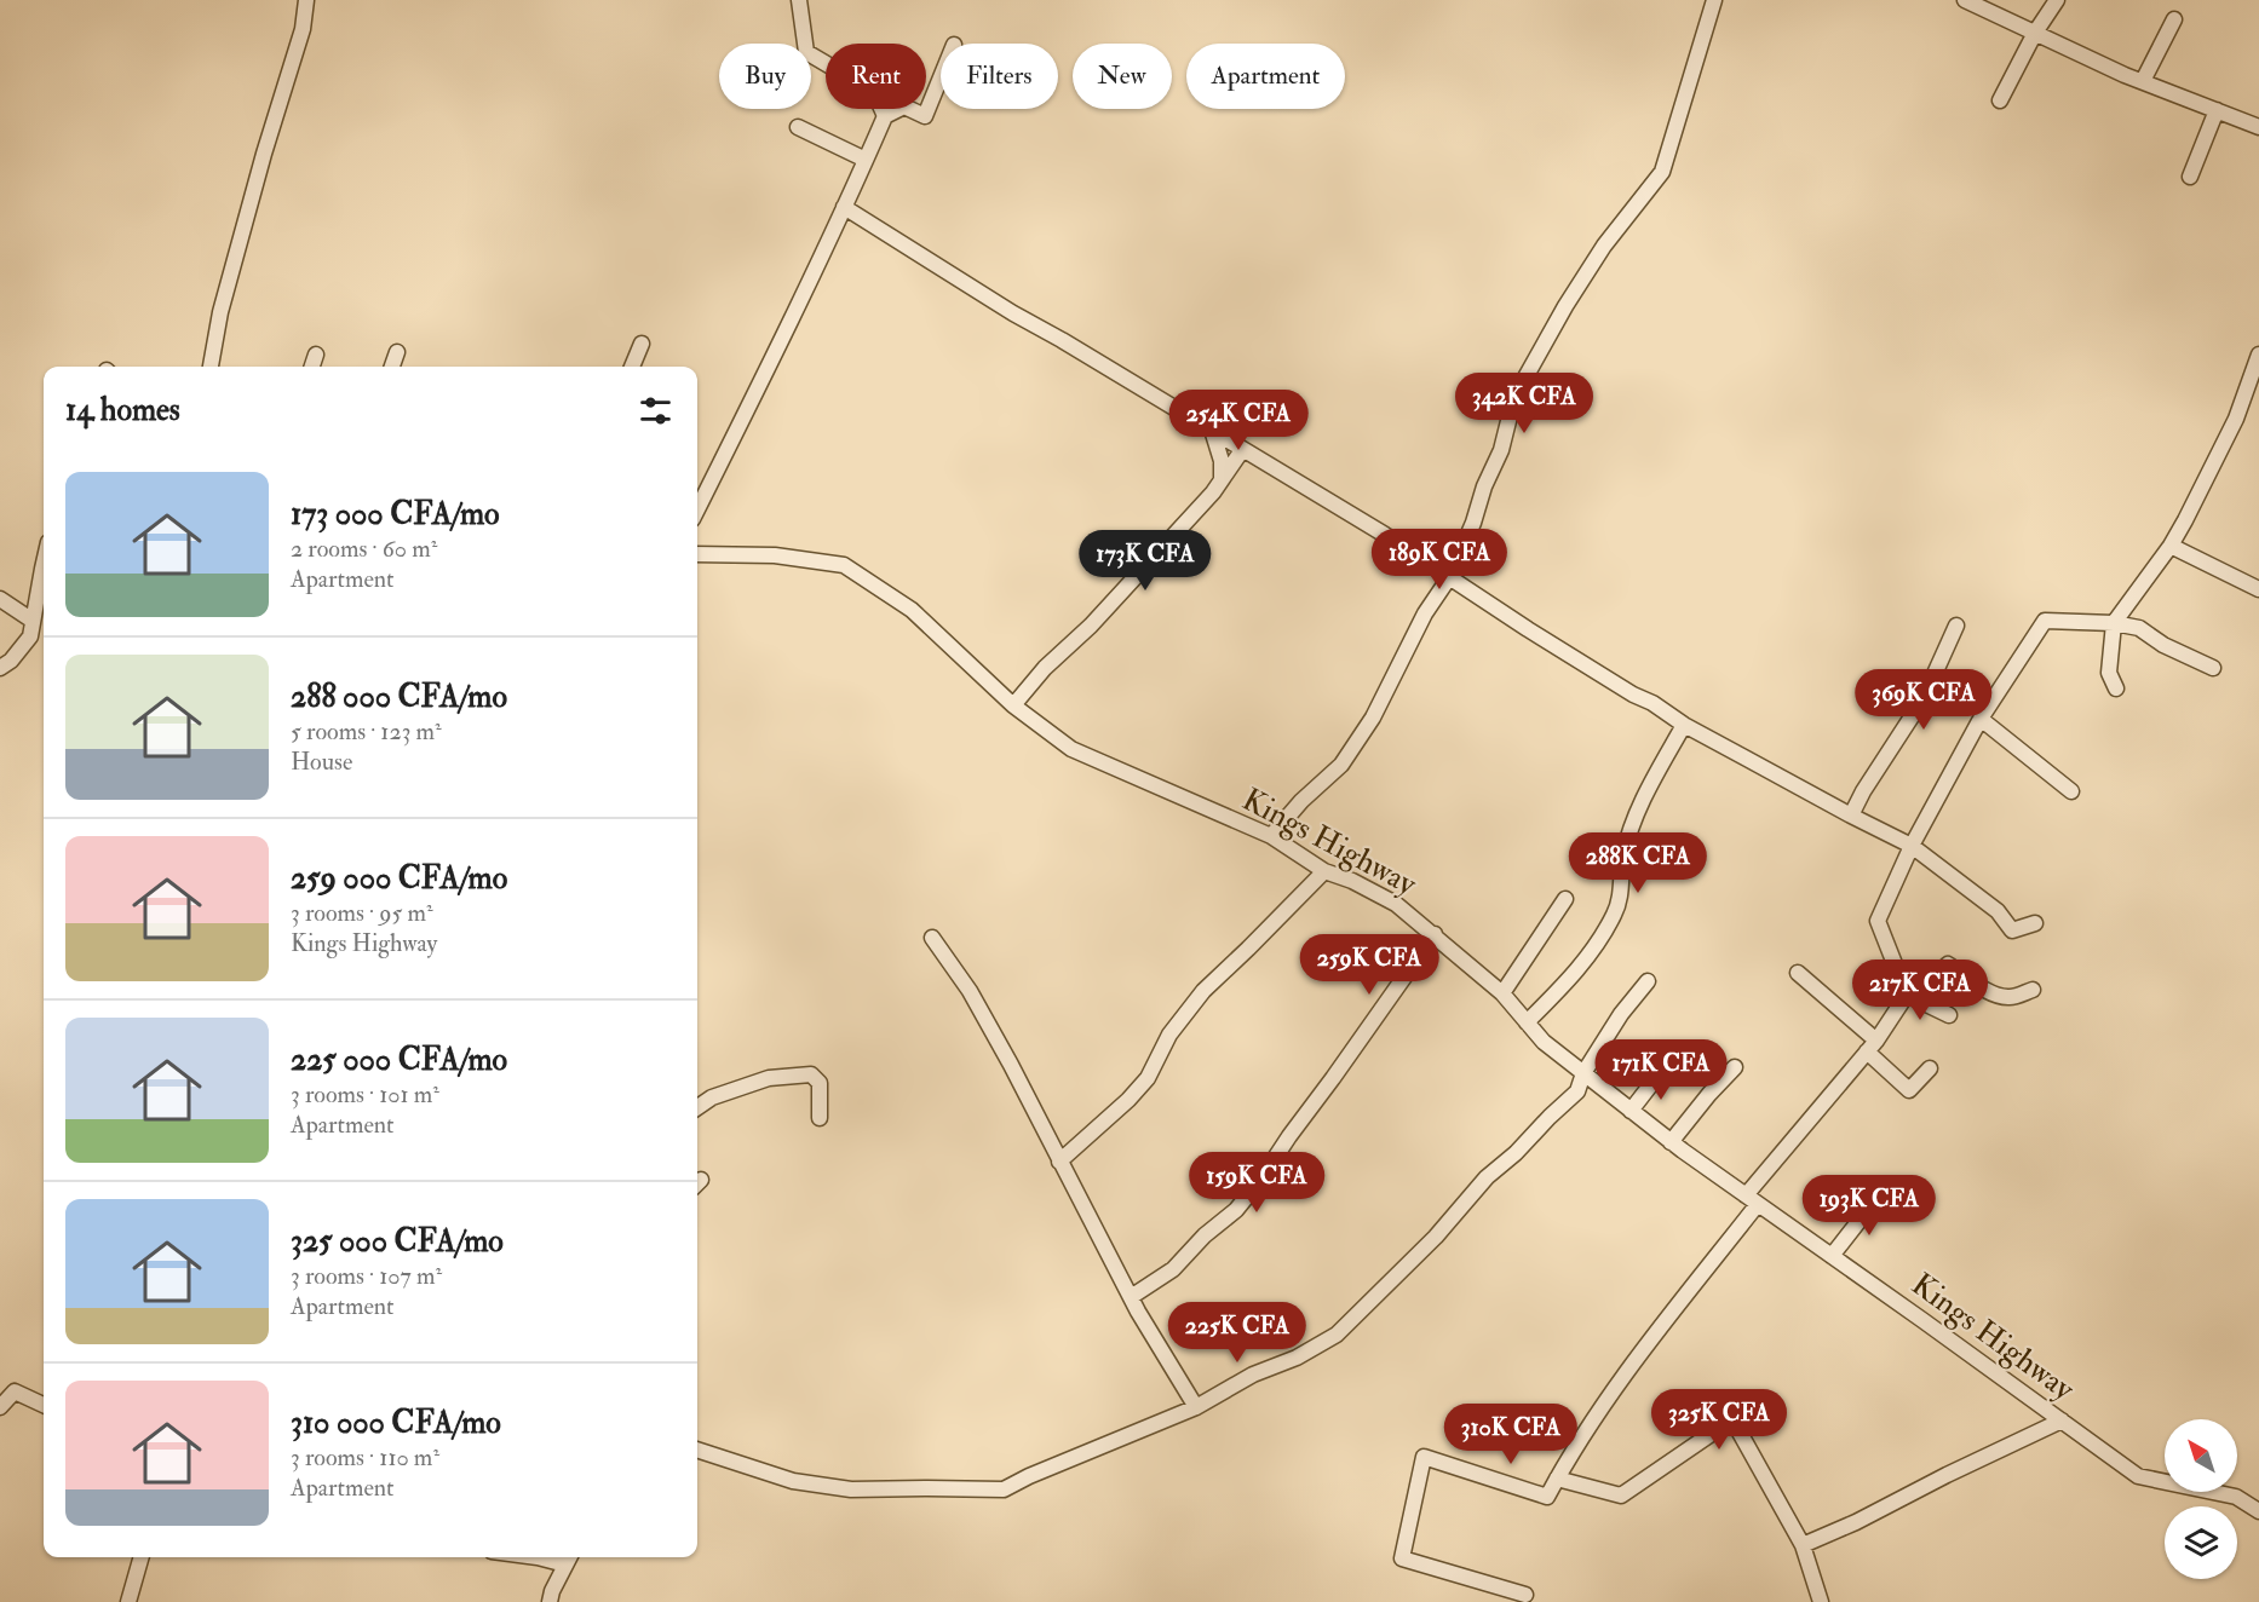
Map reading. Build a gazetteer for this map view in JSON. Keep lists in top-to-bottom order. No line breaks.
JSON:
{"streets":{"street":["Kings Highway"]},"north":"top left","page":{"chip":["Buy","Rent","Filters","New","Apartment"],"heading":"14 homes","price":["342K CFA","254K CFA","189K CFA","173K CFA","369K CFA","288K CFA","259K CFA","217K CFA","171K CFA","159K CFA","193K CFA","225K CFA","325K CFA","310K CFA"],"list":[{"name":"173 000 CFA/mo","note":"2 rooms · 60 m² · Apartment"},{"name":"288 000 CFA/mo","note":"5 rooms · 123 m² · House"},{"name":"259 000 CFA/mo","note":"3 rooms · 95 m² · Kings Highway"},{"name":"225 000 CFA/mo","note":"3 rooms · 101 m² · Apartment"},{"name":"325 000 CFA/mo","note":"3 rooms · 107 m² · Apartment"},{"name":"310 000 CFA/mo","note":"3 rooms · 110 m² · Apartment"}]}}
